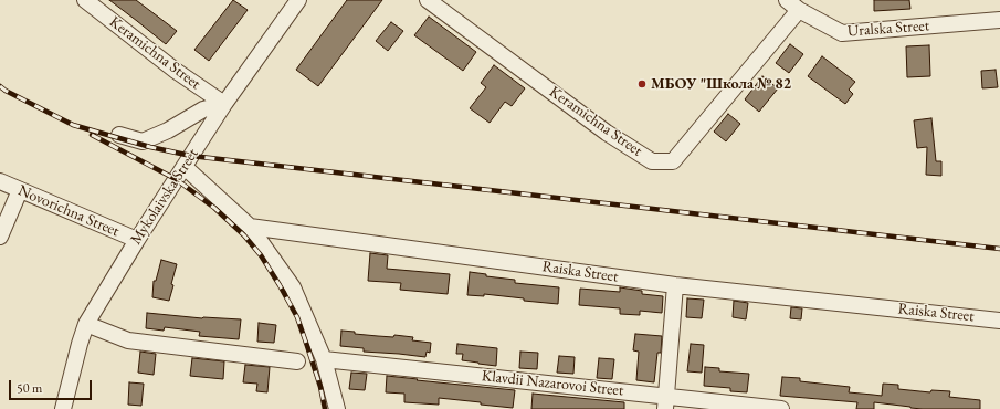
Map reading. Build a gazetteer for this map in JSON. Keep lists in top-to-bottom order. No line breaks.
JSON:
{"streets":{"street":["Uralska Street","Keramichna Street","Mykolaivska Street","Novorichna Street","Raiska Street","Klavdii Nazarovoi Street"]},"crossings":[["Uralska Street","Keramichna Street"],["Keramichna Street","Mykolaivska Street"],["Mykolaivska Street","Novorichna Street"]],"places":["МБОУ \"Школа № 82"],"scale_bar":"50 m"}
